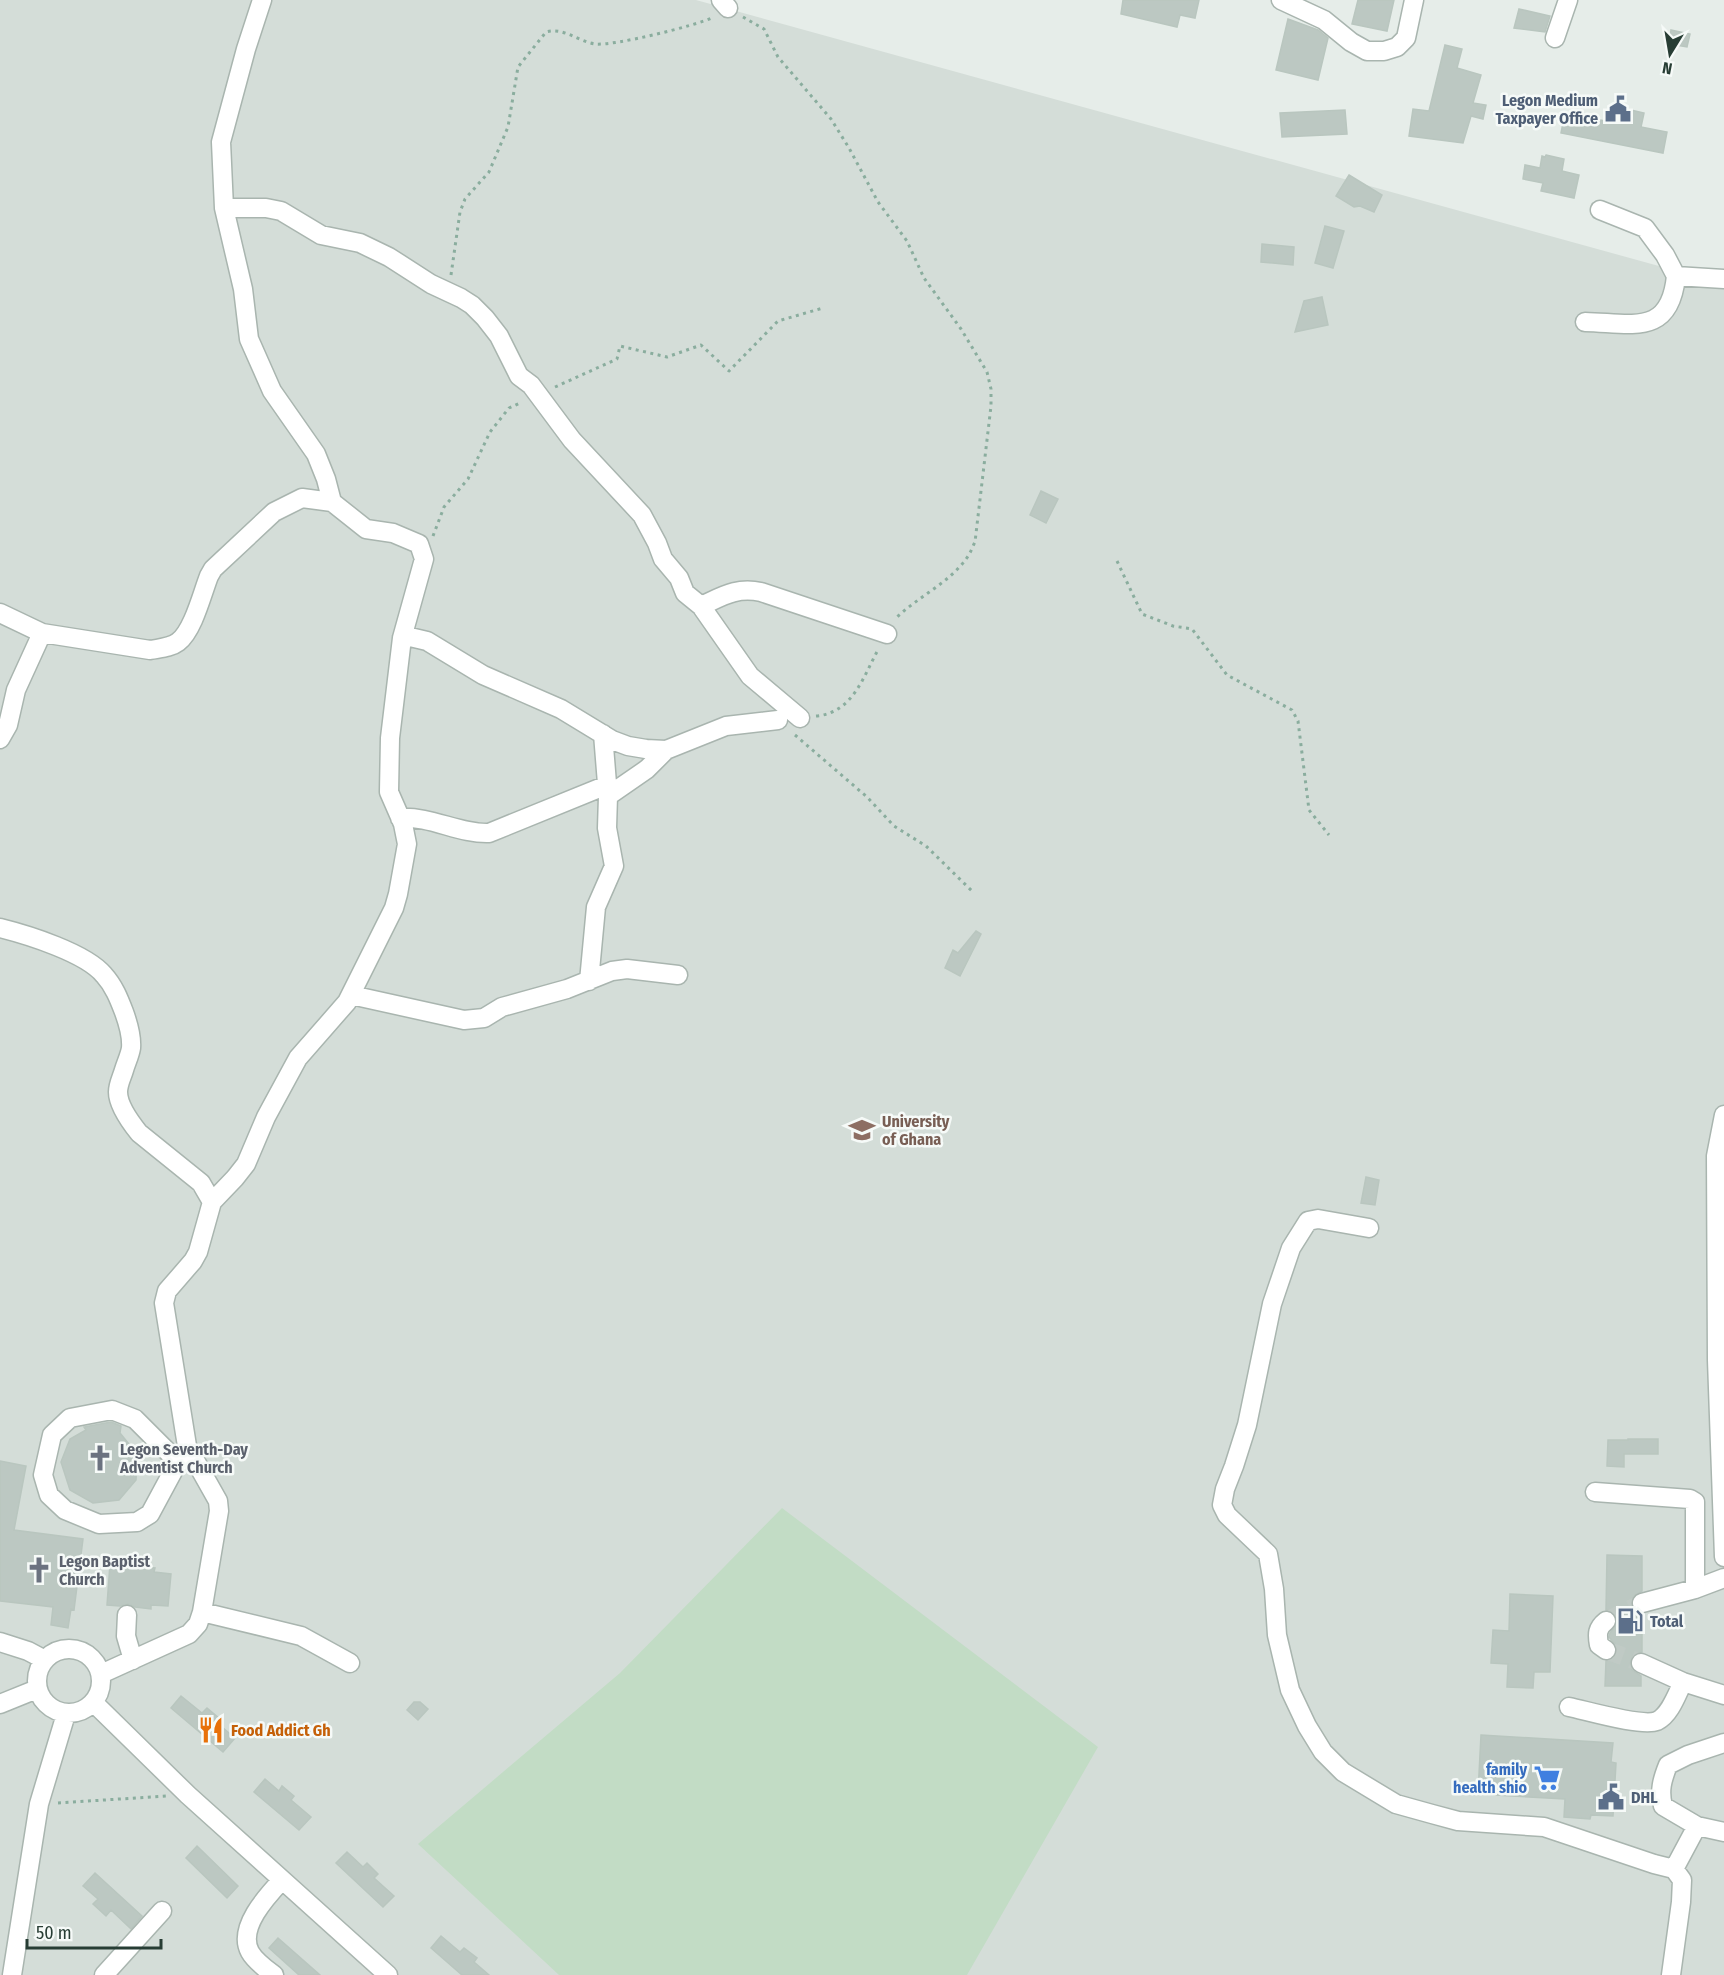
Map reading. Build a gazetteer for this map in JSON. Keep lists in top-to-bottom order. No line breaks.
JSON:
{"places":{"public building":["Legon Medium Taxpayer Office","DHL"],"school or university":["University of Ghana"],"church":["Legon Seventh-Day Adventist Church","Legon Baptist Church"],"fuel station":["Total"],"restaurant":["Food Addict Gh"],"supermarket":["family health shio"]},"scale_bar":"50 m","north":"bottom"}
